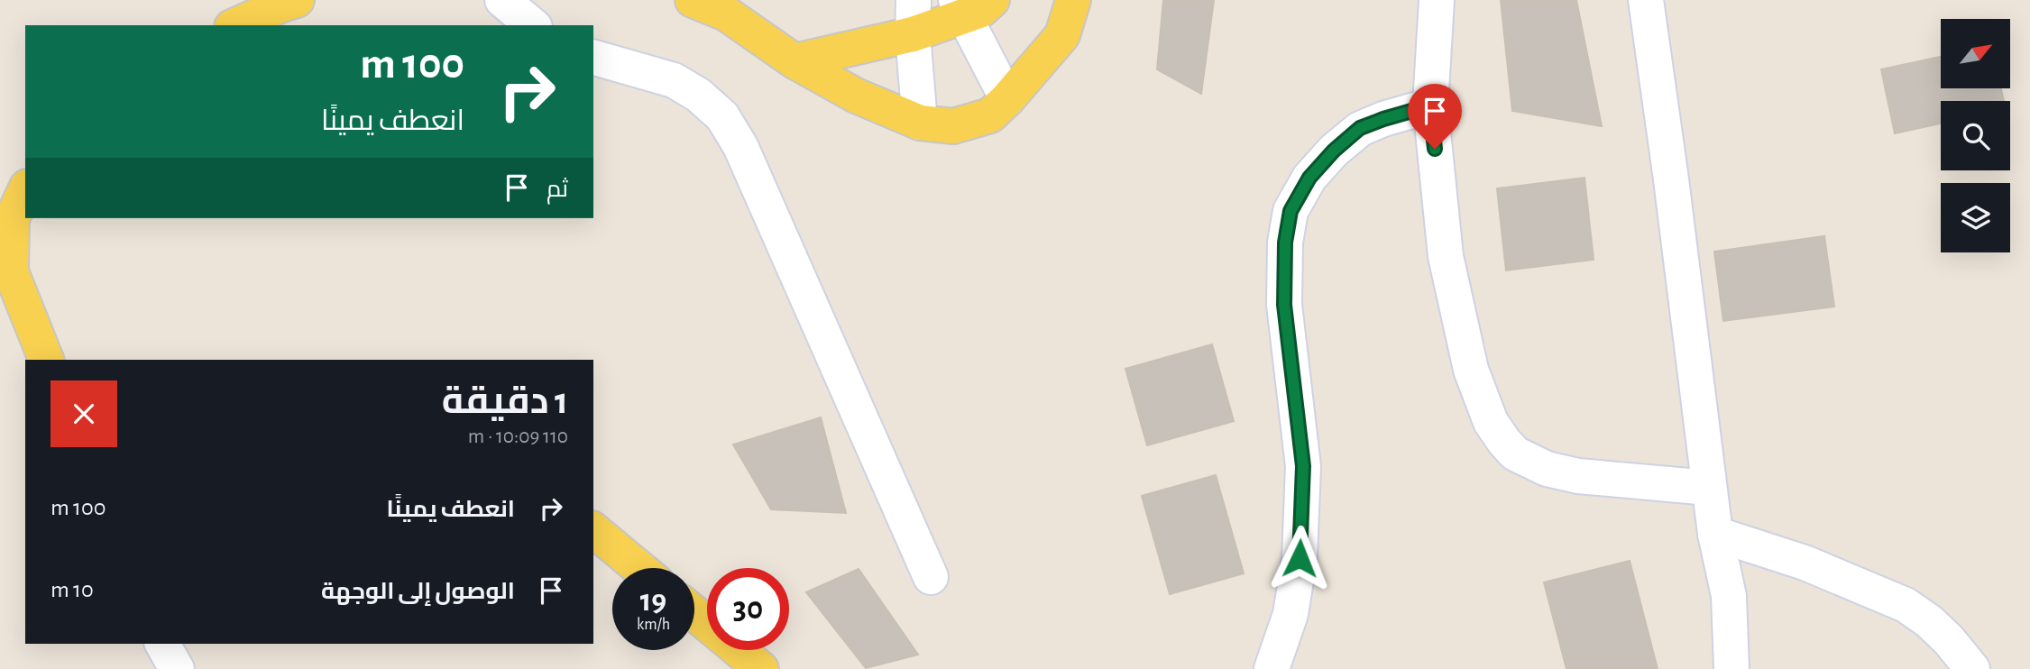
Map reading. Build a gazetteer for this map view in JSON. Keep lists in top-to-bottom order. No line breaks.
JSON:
{"north":"top right","page":{"turn":["100 m","انعطف يمينًا"],"then":"ثم","heading":["1 دقيقة","110 m · 10:09"],"list":[{"name":"انعطف يمينًا","value":"100 m"},{"name":"الوصول إلى الوجهة","value":"10 m"}],"speed":"19 km/h","limit":"30"}}
